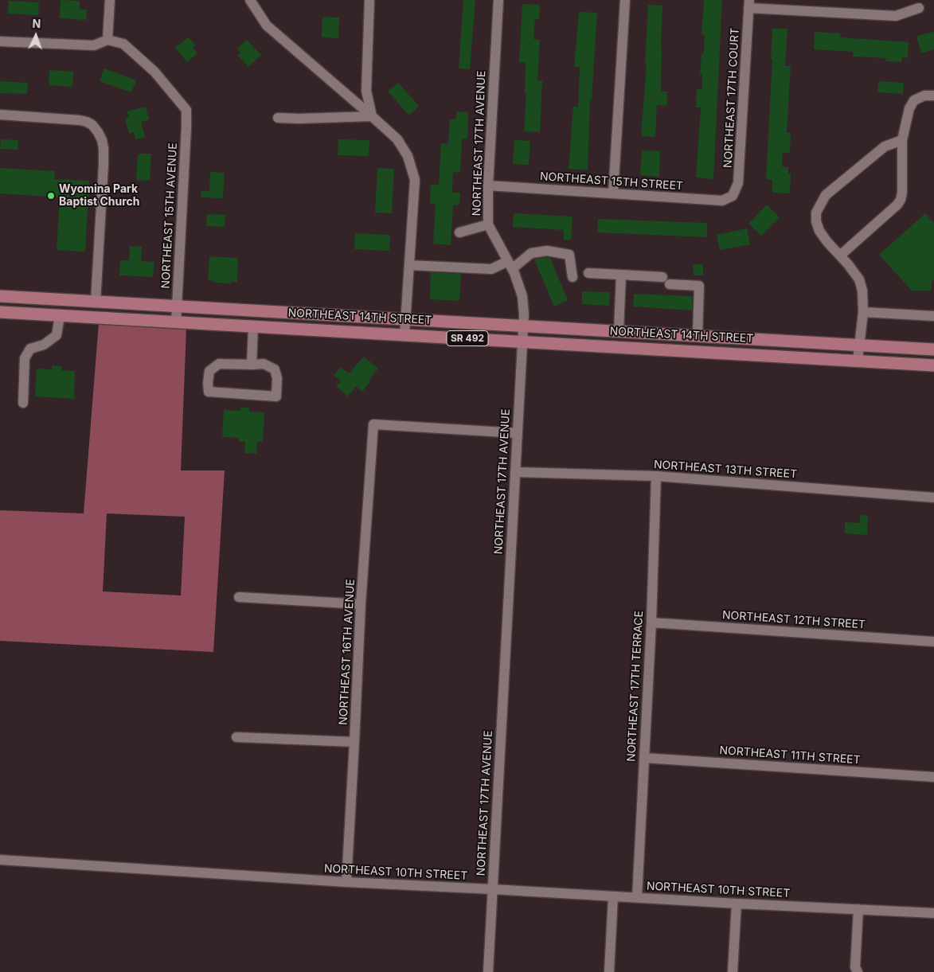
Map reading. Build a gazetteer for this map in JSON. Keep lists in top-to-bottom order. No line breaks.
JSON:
{"streets":{"main road":["NORTHEAST 14TH STREET","SR 492"],"street":["NORTHEAST 17TH COURT","NORTHEAST 17TH AVENUE","NORTHEAST 15TH STREET","NORTHEAST 15TH AVENUE","NORTHEAST 13TH STREET","NORTHEAST 12TH STREET","NORTHEAST 16TH AVENUE","NORTHEAST 17TH TERRACE","NORTHEAST 11TH STREET","NORTHEAST 10TH STREET"]},"crossings":[["NORTHEAST 17TH COURT","NORTHEAST 15TH STREET"],["NORTHEAST 17TH AVENUE","NORTHEAST 15TH STREET"],["NORTHEAST 17TH AVENUE","NORTHEAST 14TH STREET"],["NORTHEAST 17TH AVENUE","NORTHEAST 13TH STREET"],["NORTHEAST 17TH AVENUE","NORTHEAST 16TH AVENUE"],["NORTHEAST 17TH AVENUE","NORTHEAST 10TH STREET"],["NORTHEAST 15TH AVENUE","NORTHEAST 14TH STREET"],["NORTHEAST 13TH STREET","NORTHEAST 17TH TERRACE"],["NORTHEAST 12TH STREET","NORTHEAST 17TH TERRACE"],["NORTHEAST 16TH AVENUE","NORTHEAST 10TH STREET"],["NORTHEAST 17TH TERRACE","NORTHEAST 11TH STREET"],["NORTHEAST 17TH TERRACE","NORTHEAST 10TH STREET"]],"places":["Wyomina Park Baptist Church"],"north":"top"}
